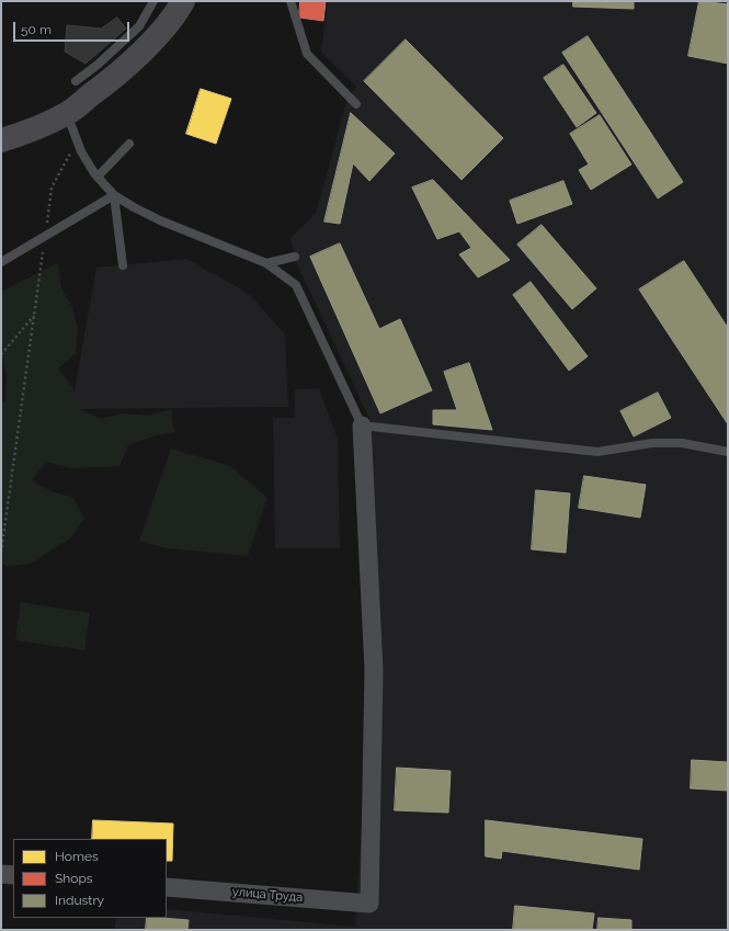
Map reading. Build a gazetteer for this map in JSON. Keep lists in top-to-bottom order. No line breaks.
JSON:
{"streets":{"street":["улица Труда"]},"legend":["Homes","Shops","Industry"],"scale_bar":"50 m"}
